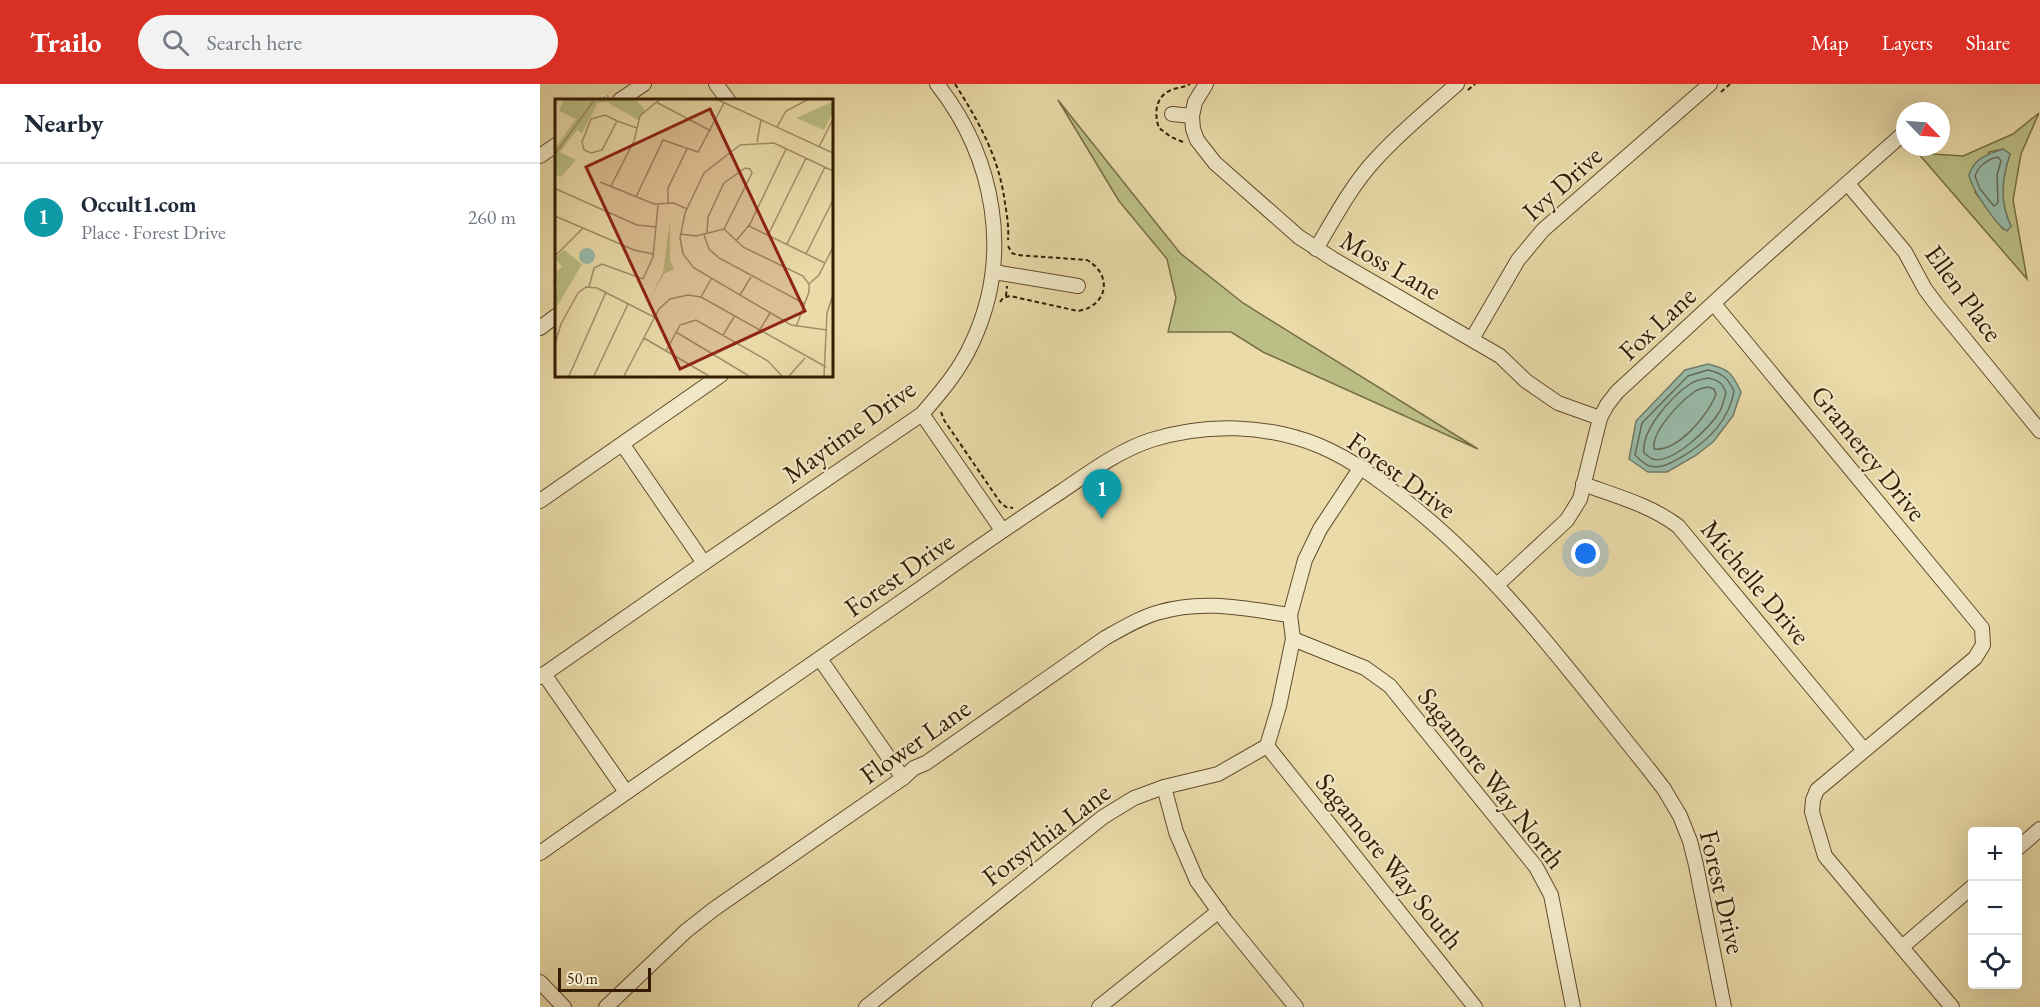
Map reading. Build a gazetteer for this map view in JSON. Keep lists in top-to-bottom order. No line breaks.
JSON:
{"streets":{"street":["Ivy Drive","Moss Lane","Ellen Place","Fox Lane","Maytime Drive","Gramercy Drive","Forest Drive","Michelle Drive","Flower Lane","Sagamore Way North","Forsythia Lane","Sagamore Way South"]},"crossings":[["Ivy Drive","Moss Lane"],["Moss Lane","Fox Lane"],["Ellen Place","Fox Lane"],["Fox Lane","Gramercy Drive"],["Fox Lane","Forest Drive"],["Fox Lane","Michelle Drive"],["Gramercy Drive","Michelle Drive"],["Forsythia Lane","Sagamore Way South"]],"scale_bar":"50 m","north":"bottom right","page":{"header":"Trailo","search":"Search here","nav":["Map","Layers","Share"],"heading":"Nearby","list":[{"mark":"1","name":"Occult1.com","note":"Place · Forest Drive","value":"260 m"}],"pins":"1","map_buttons":["+","−"],"scale":"50 m"}}
